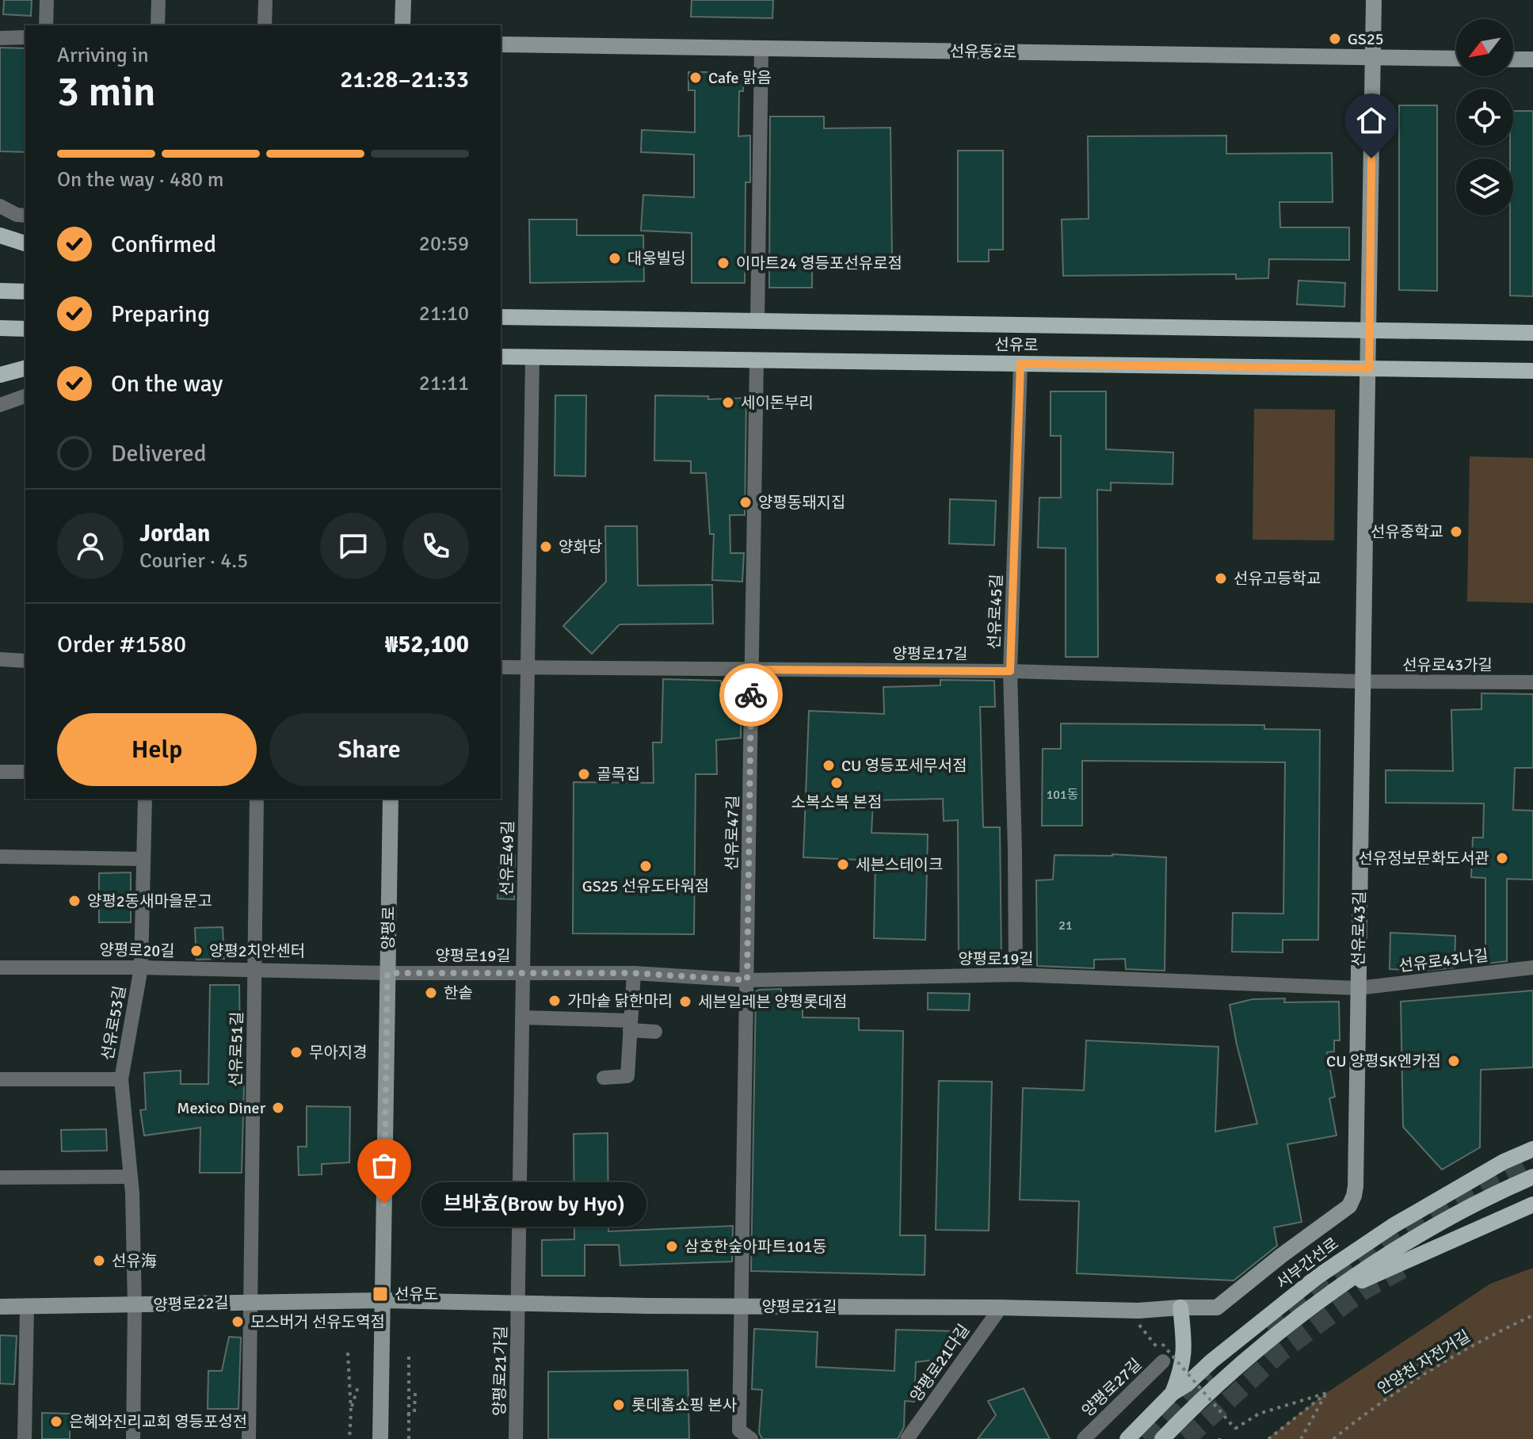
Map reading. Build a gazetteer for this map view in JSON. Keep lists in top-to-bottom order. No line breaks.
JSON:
{"streets":{"main road":["선유로","서부간선로"],"street":["선유동2로","선유로45길","양평로17길","선유로43가길","선유로47길","선유로49길","양평로","선유로43길","양평로20길","양평로19길","선유로43나길","선유로53길","선유로51길","양평로22길","양평로21길","양평로21다길","양평로21가길","양평로27길"],"path":["안양천 자전거길"]},"crossings":[["선유동2로","선유로43길"],["선유로","선유로45길"],["선유로","선유로47길"],["선유로","선유로49길"],["선유로","선유로43길"],["선유로45길","양평로17길"],["선유로45길","양평로19길"],["양평로17길","선유로43가길"],["양평로17길","선유로47길"],["양평로17길","선유로49길"],["양평로17길","선유로43길"],["선유로43가길","선유로43길"],["선유로47길","양평로19길"],["선유로47길","양평로21길"],["선유로49길","양평로19길"],["선유로49길","양평로21길"],["선유로49길","양평로21가길"],["양평로","양평로20길"],["양평로","양평로19길"],["양평로","양평로22길"],["양평로","양평로21길"],["선유로43길","양평로19길"],["선유로43길","선유로43나길"],["선유로43길","양평로21길"],["양평로20길","양평로19길"],["양평로20길","선유로53길"],["양평로20길","선유로51길"],["양평로19길","선유로43나길"],["선유로53길","양평로22길"],["선유로51길","양평로22길"],["양평로22길","양평로21길"],["양평로21길","양평로21다길"],["양평로21길","양평로21가길"]],"places":{"other":["GS25","Cafe 맑음","대웅빌딩","이마트24 영등포선유로점","세이돈부리","양평동돼지집","선유중학교","양화당","선유고등학교","CU 영등포세무서점","골목집","소복소복 본점","선유정보문화도서관","세븐스테이크","GS25 선유도타워점","양평2동새마을문고","양평2치안센터","한솥","가마솥 닭한마리","세븐일레븐 양평롯데점","무아지경","CU 양평SK엔카점","Mexico Diner","브바효(Brow by Hyo)","삼호한숲아파트101동","선유海","모스버거 선유도역점","롯데홈쇼핑 본사","은혜와진리교회 영등포성전"],"transit":["선유도"]},"house_numbers":["101동","21"],"north":"bottom left","page":{"heading":["3 min","Arriving in","21:28–21:33"],"panel":["Jordan","Courier · 4.5","Order #1580","₩52,100"],"bar":"On the way · 480 m","list":[["Confirmed","20:59"],["Preparing","21:10"],["On the way","21:11"],"Delivered"],"buttons":["Help","Share"],"bubble":"브바효(Brow by Hyo)"}}
